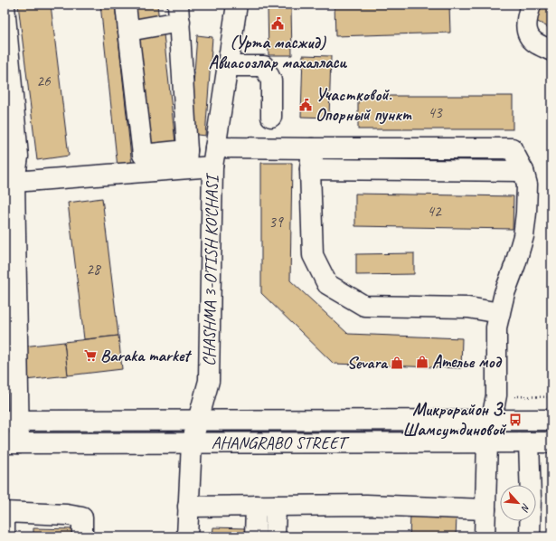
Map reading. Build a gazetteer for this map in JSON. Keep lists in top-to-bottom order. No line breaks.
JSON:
{"streets":{"main road":["CHASHMA 3-O'TISH KO'CHASI","AHANGRABO STREET"]},"crossings":[["CHASHMA 3-O'TISH KO'CHASI","AHANGRABO STREET"]],"places":{"public building":["(Урта масжид) Авиасозлар махалласи","Участковой. Опорный пункт"],"supermarket":["Baraka market"],"shop":["Ателье мод","Sevara"],"bus stop":["Микрорайон З. Шамсутдиновой"]},"house_numbers":["26","43","42","39","28"],"north":"bottom right"}
